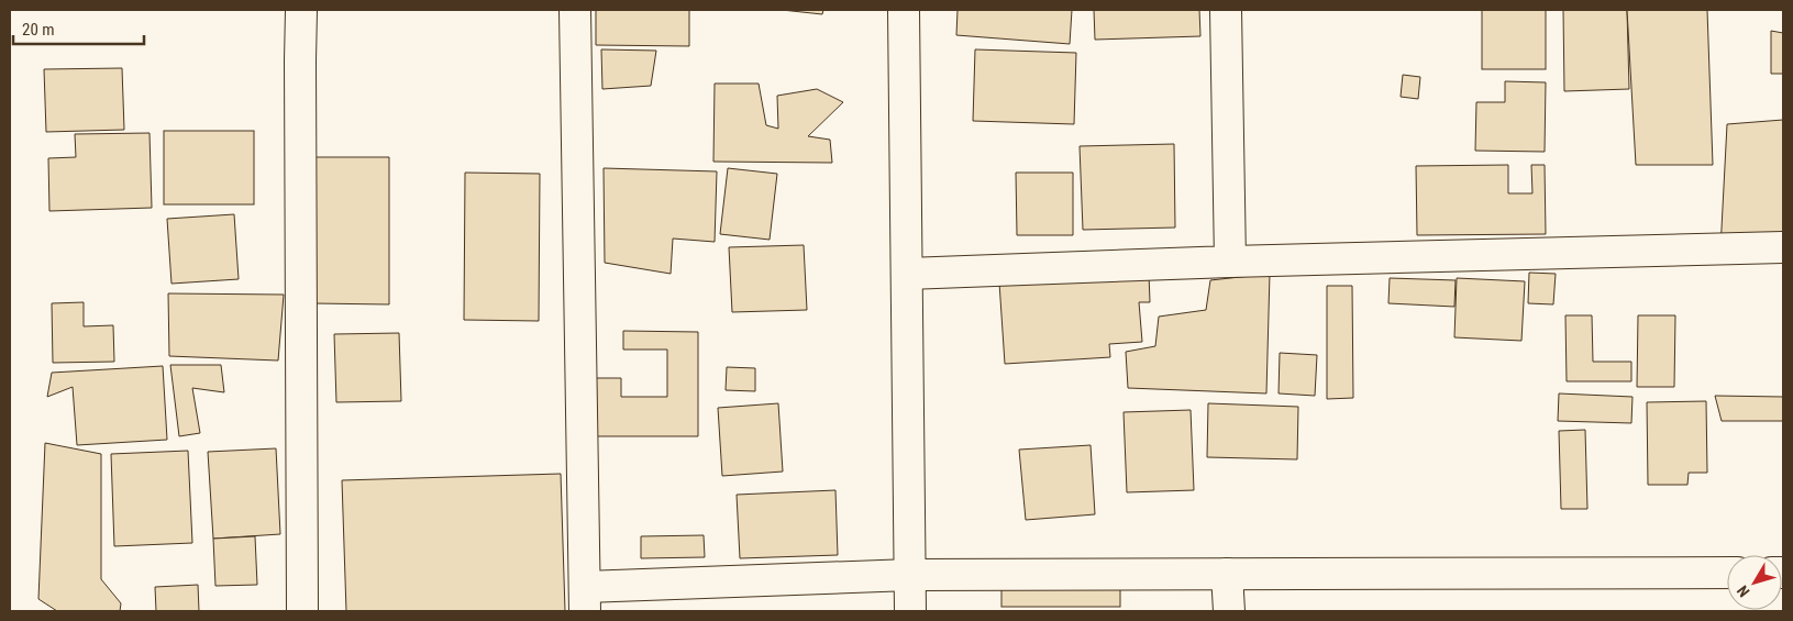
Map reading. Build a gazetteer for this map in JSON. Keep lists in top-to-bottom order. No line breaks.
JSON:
{"scale_bar":"20 m","north":"bottom left"}
